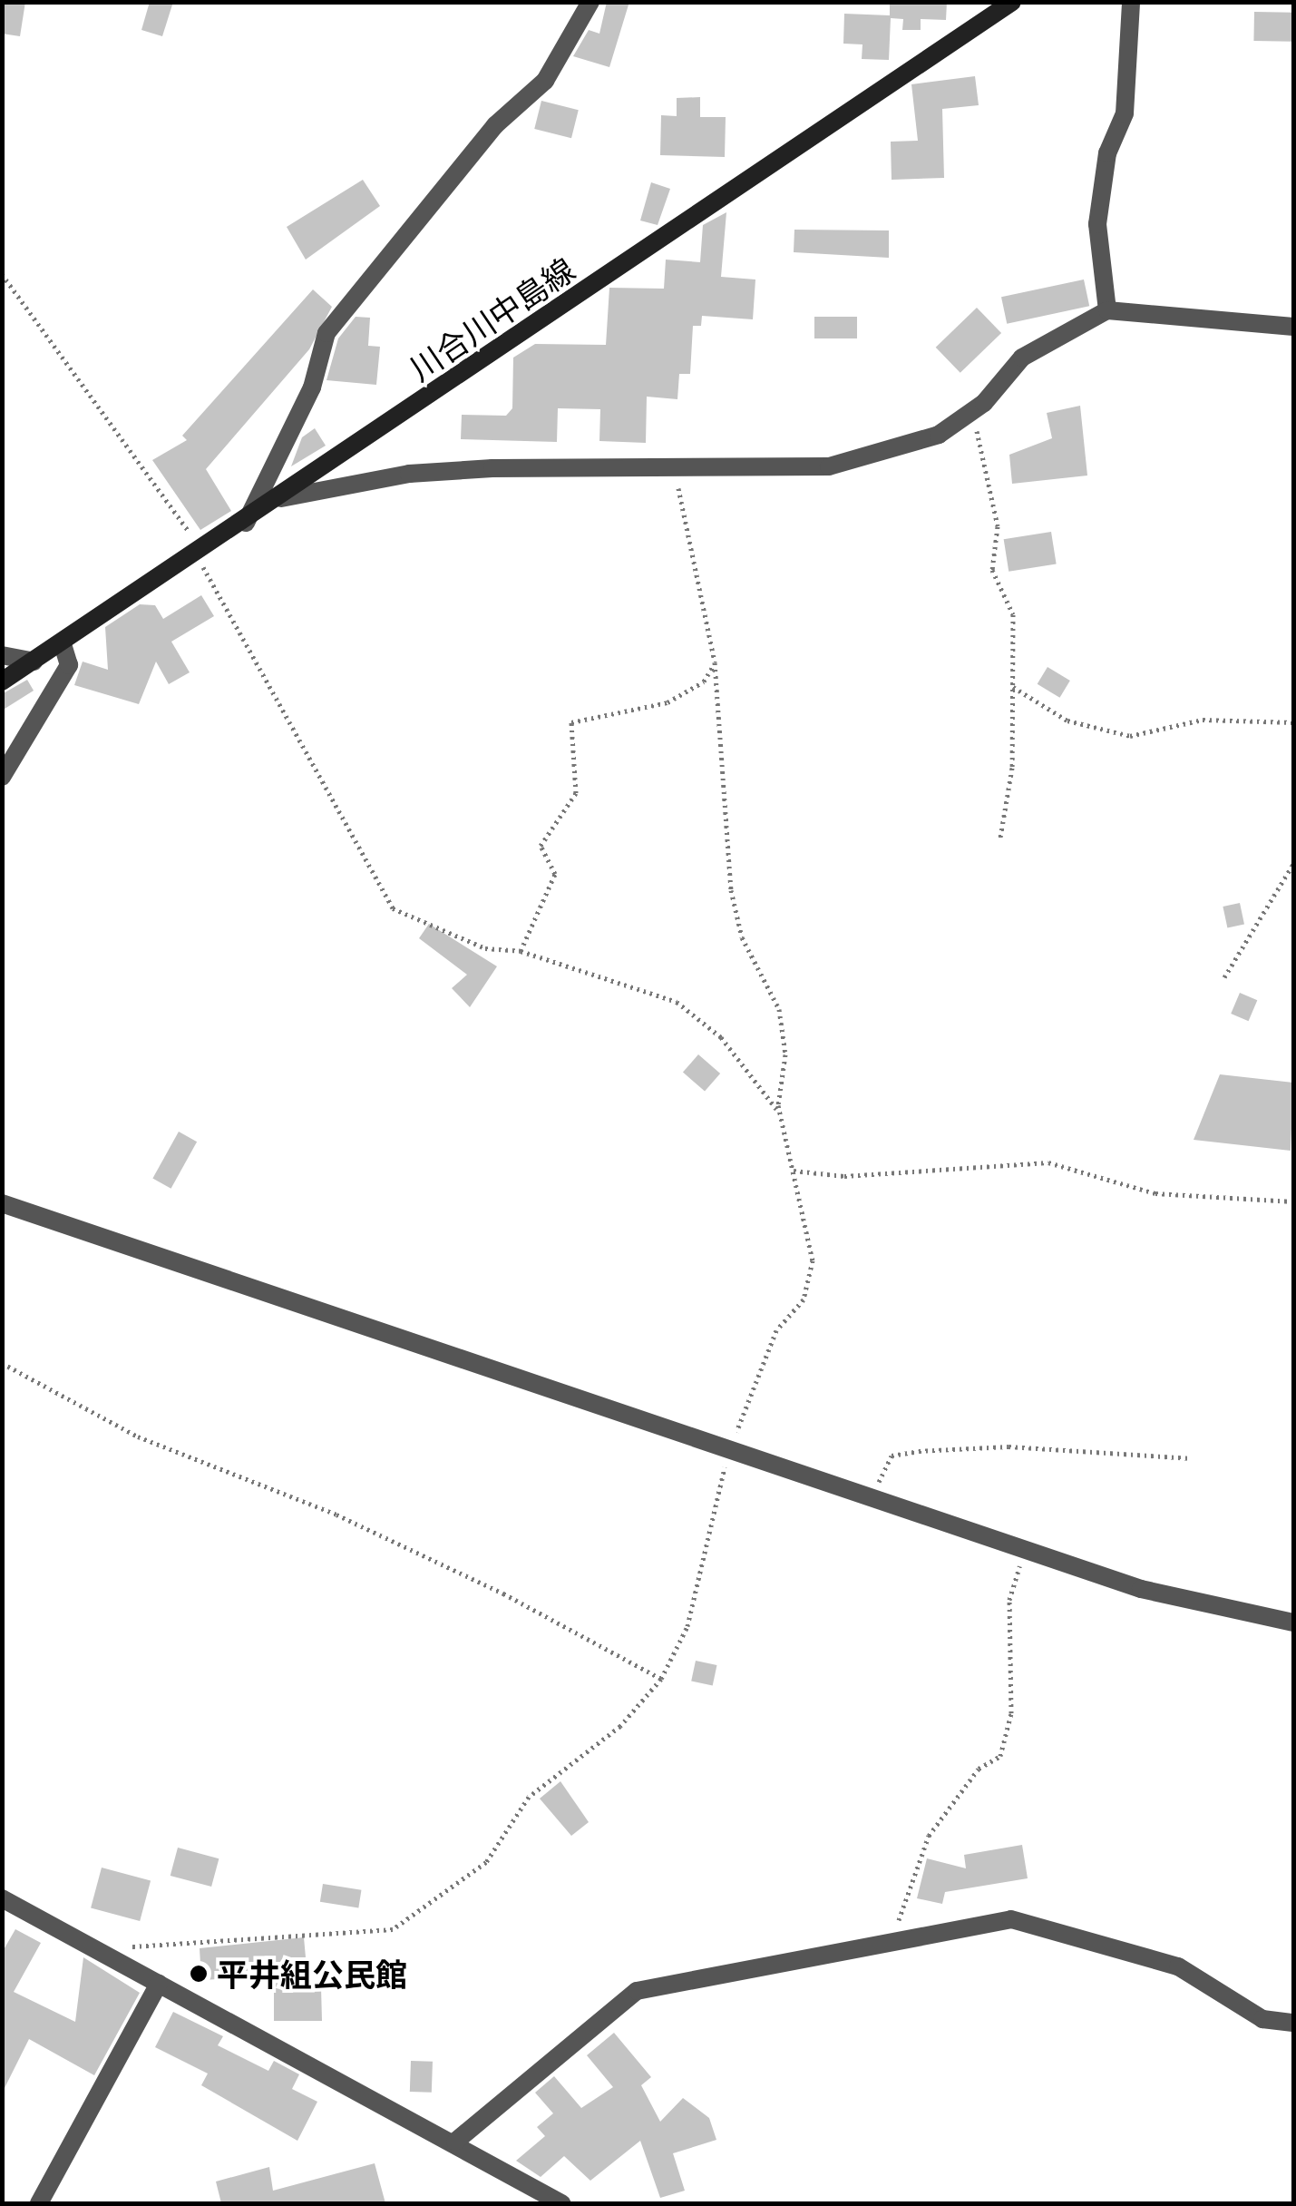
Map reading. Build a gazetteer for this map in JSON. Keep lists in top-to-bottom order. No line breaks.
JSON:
{"streets":{"main road":["川合川中島線"]},"places":["平井組公民館"]}
